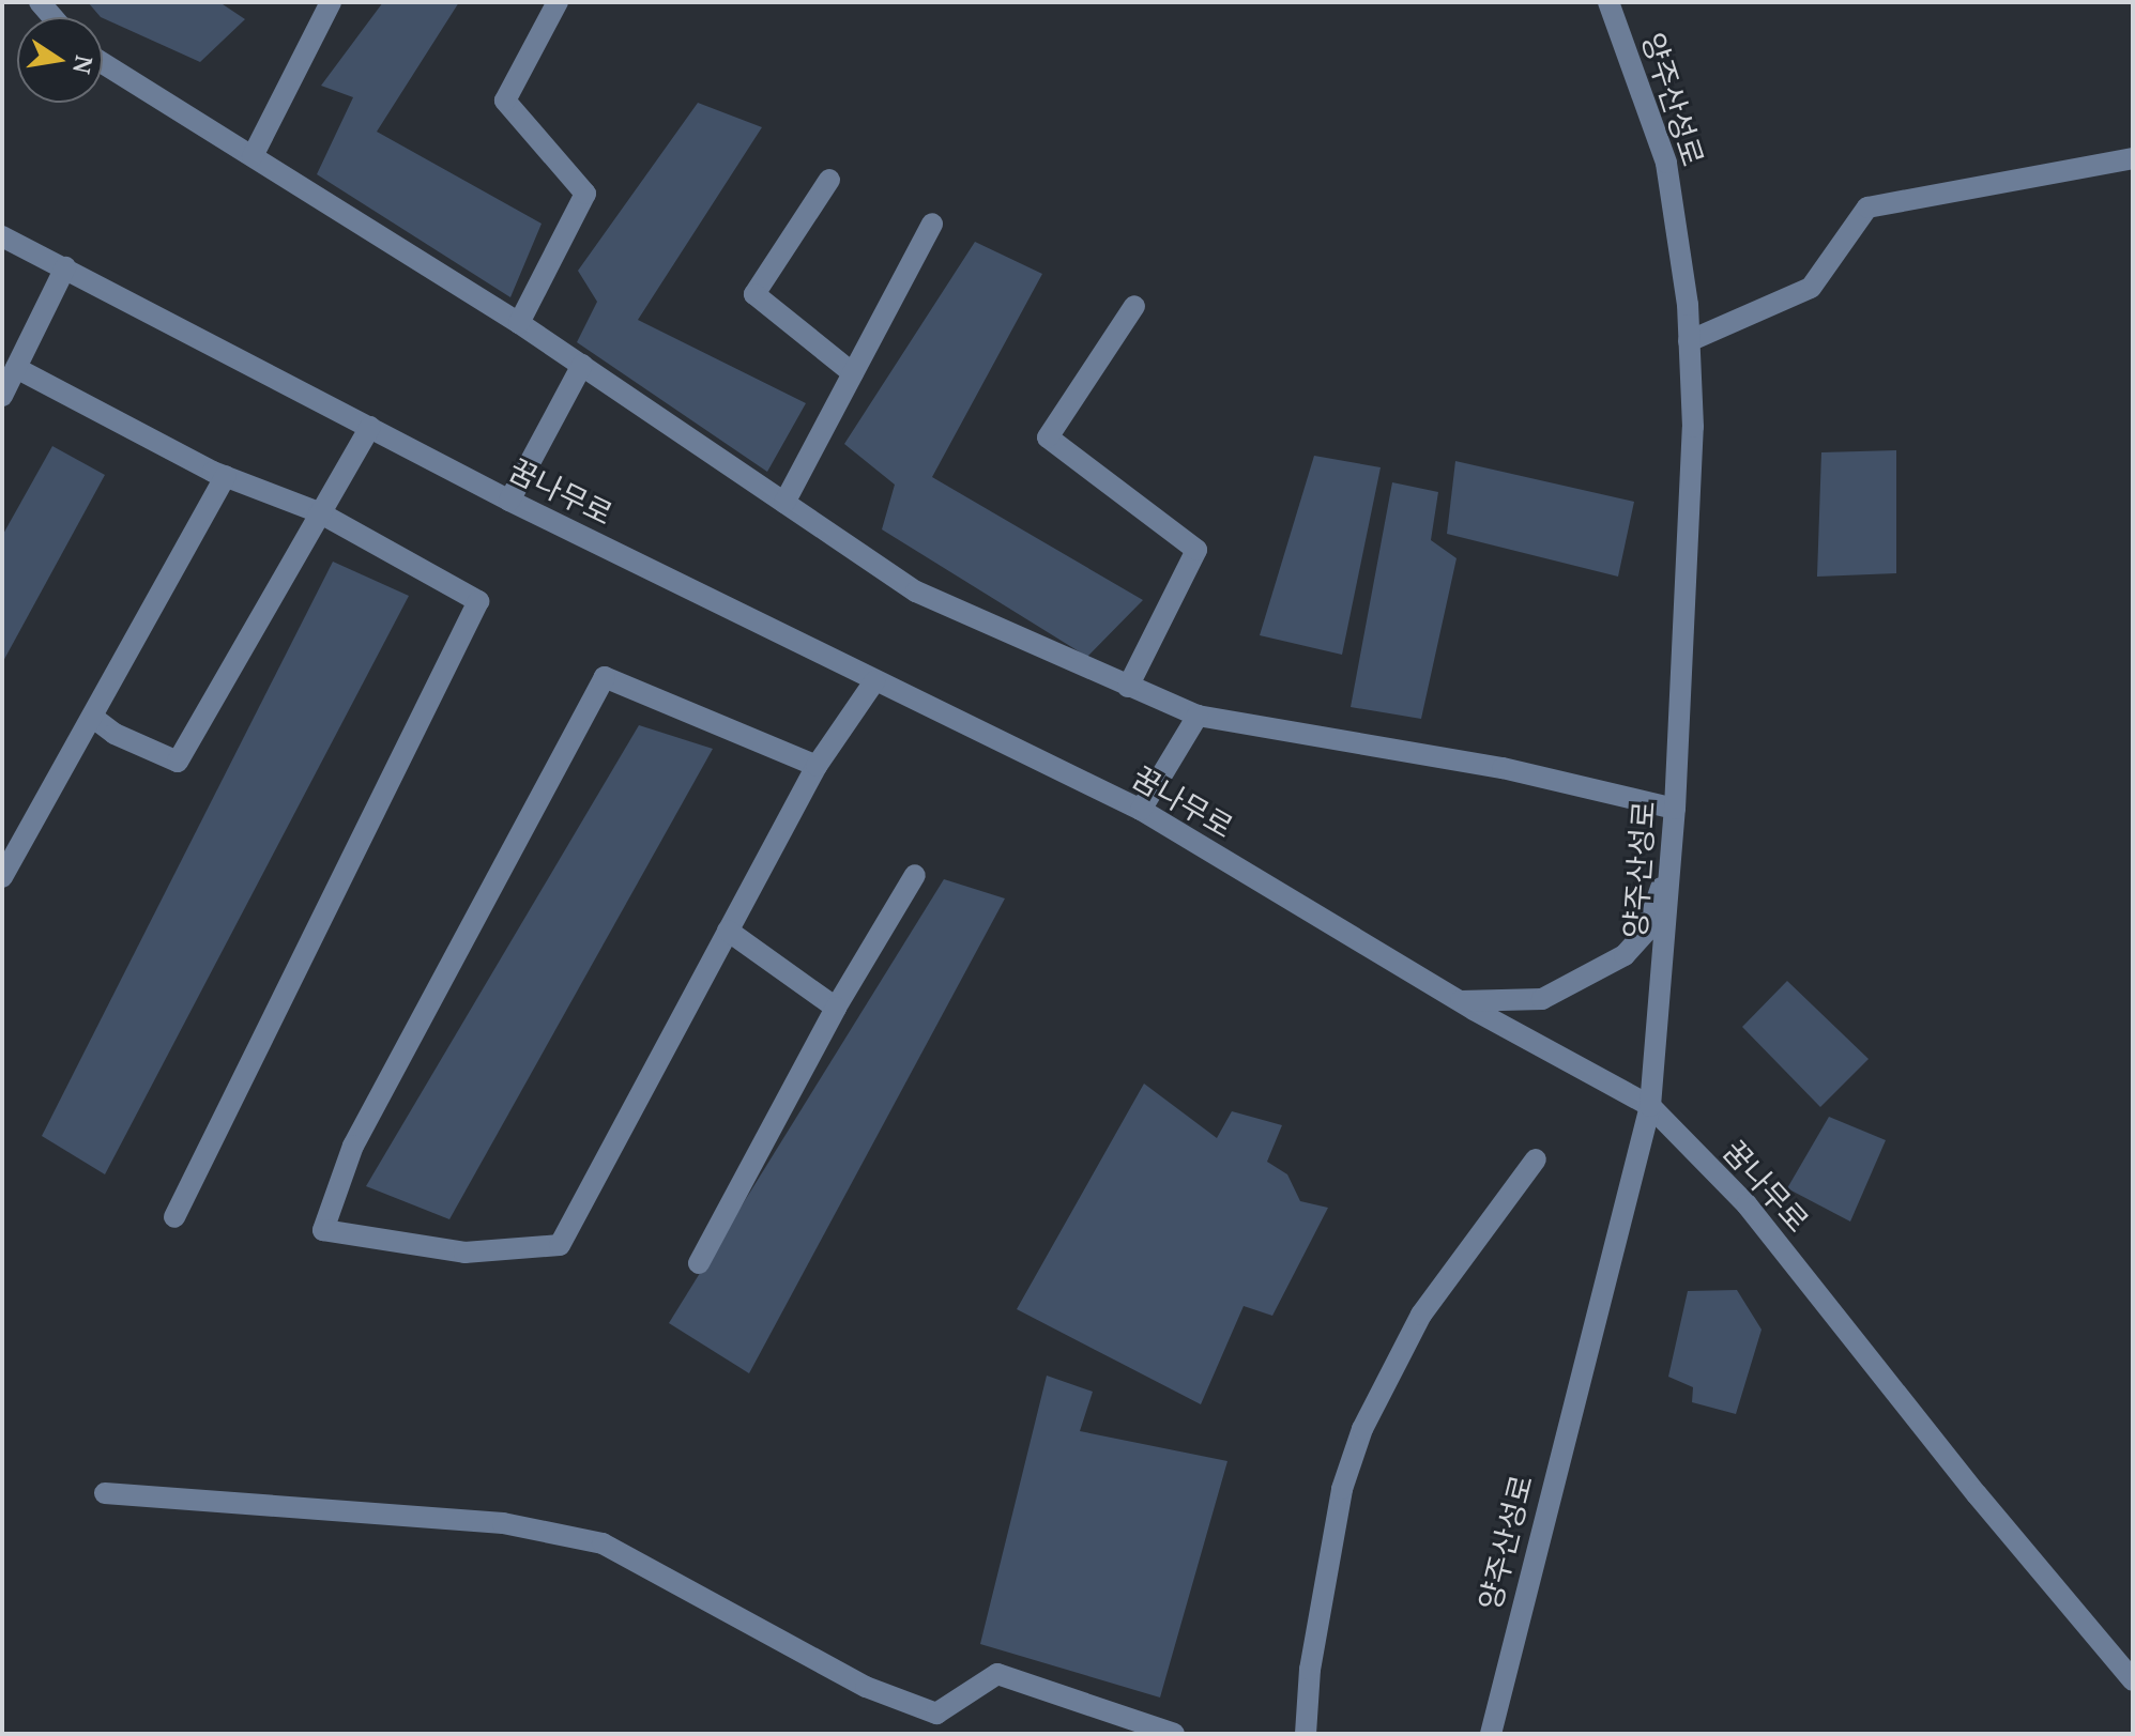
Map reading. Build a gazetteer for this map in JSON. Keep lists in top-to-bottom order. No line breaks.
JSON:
{"streets":{"street":["양주산성로","꿈나무로"]},"crossings":[["양주산성로","꿈나무로"]],"north":"right"}
